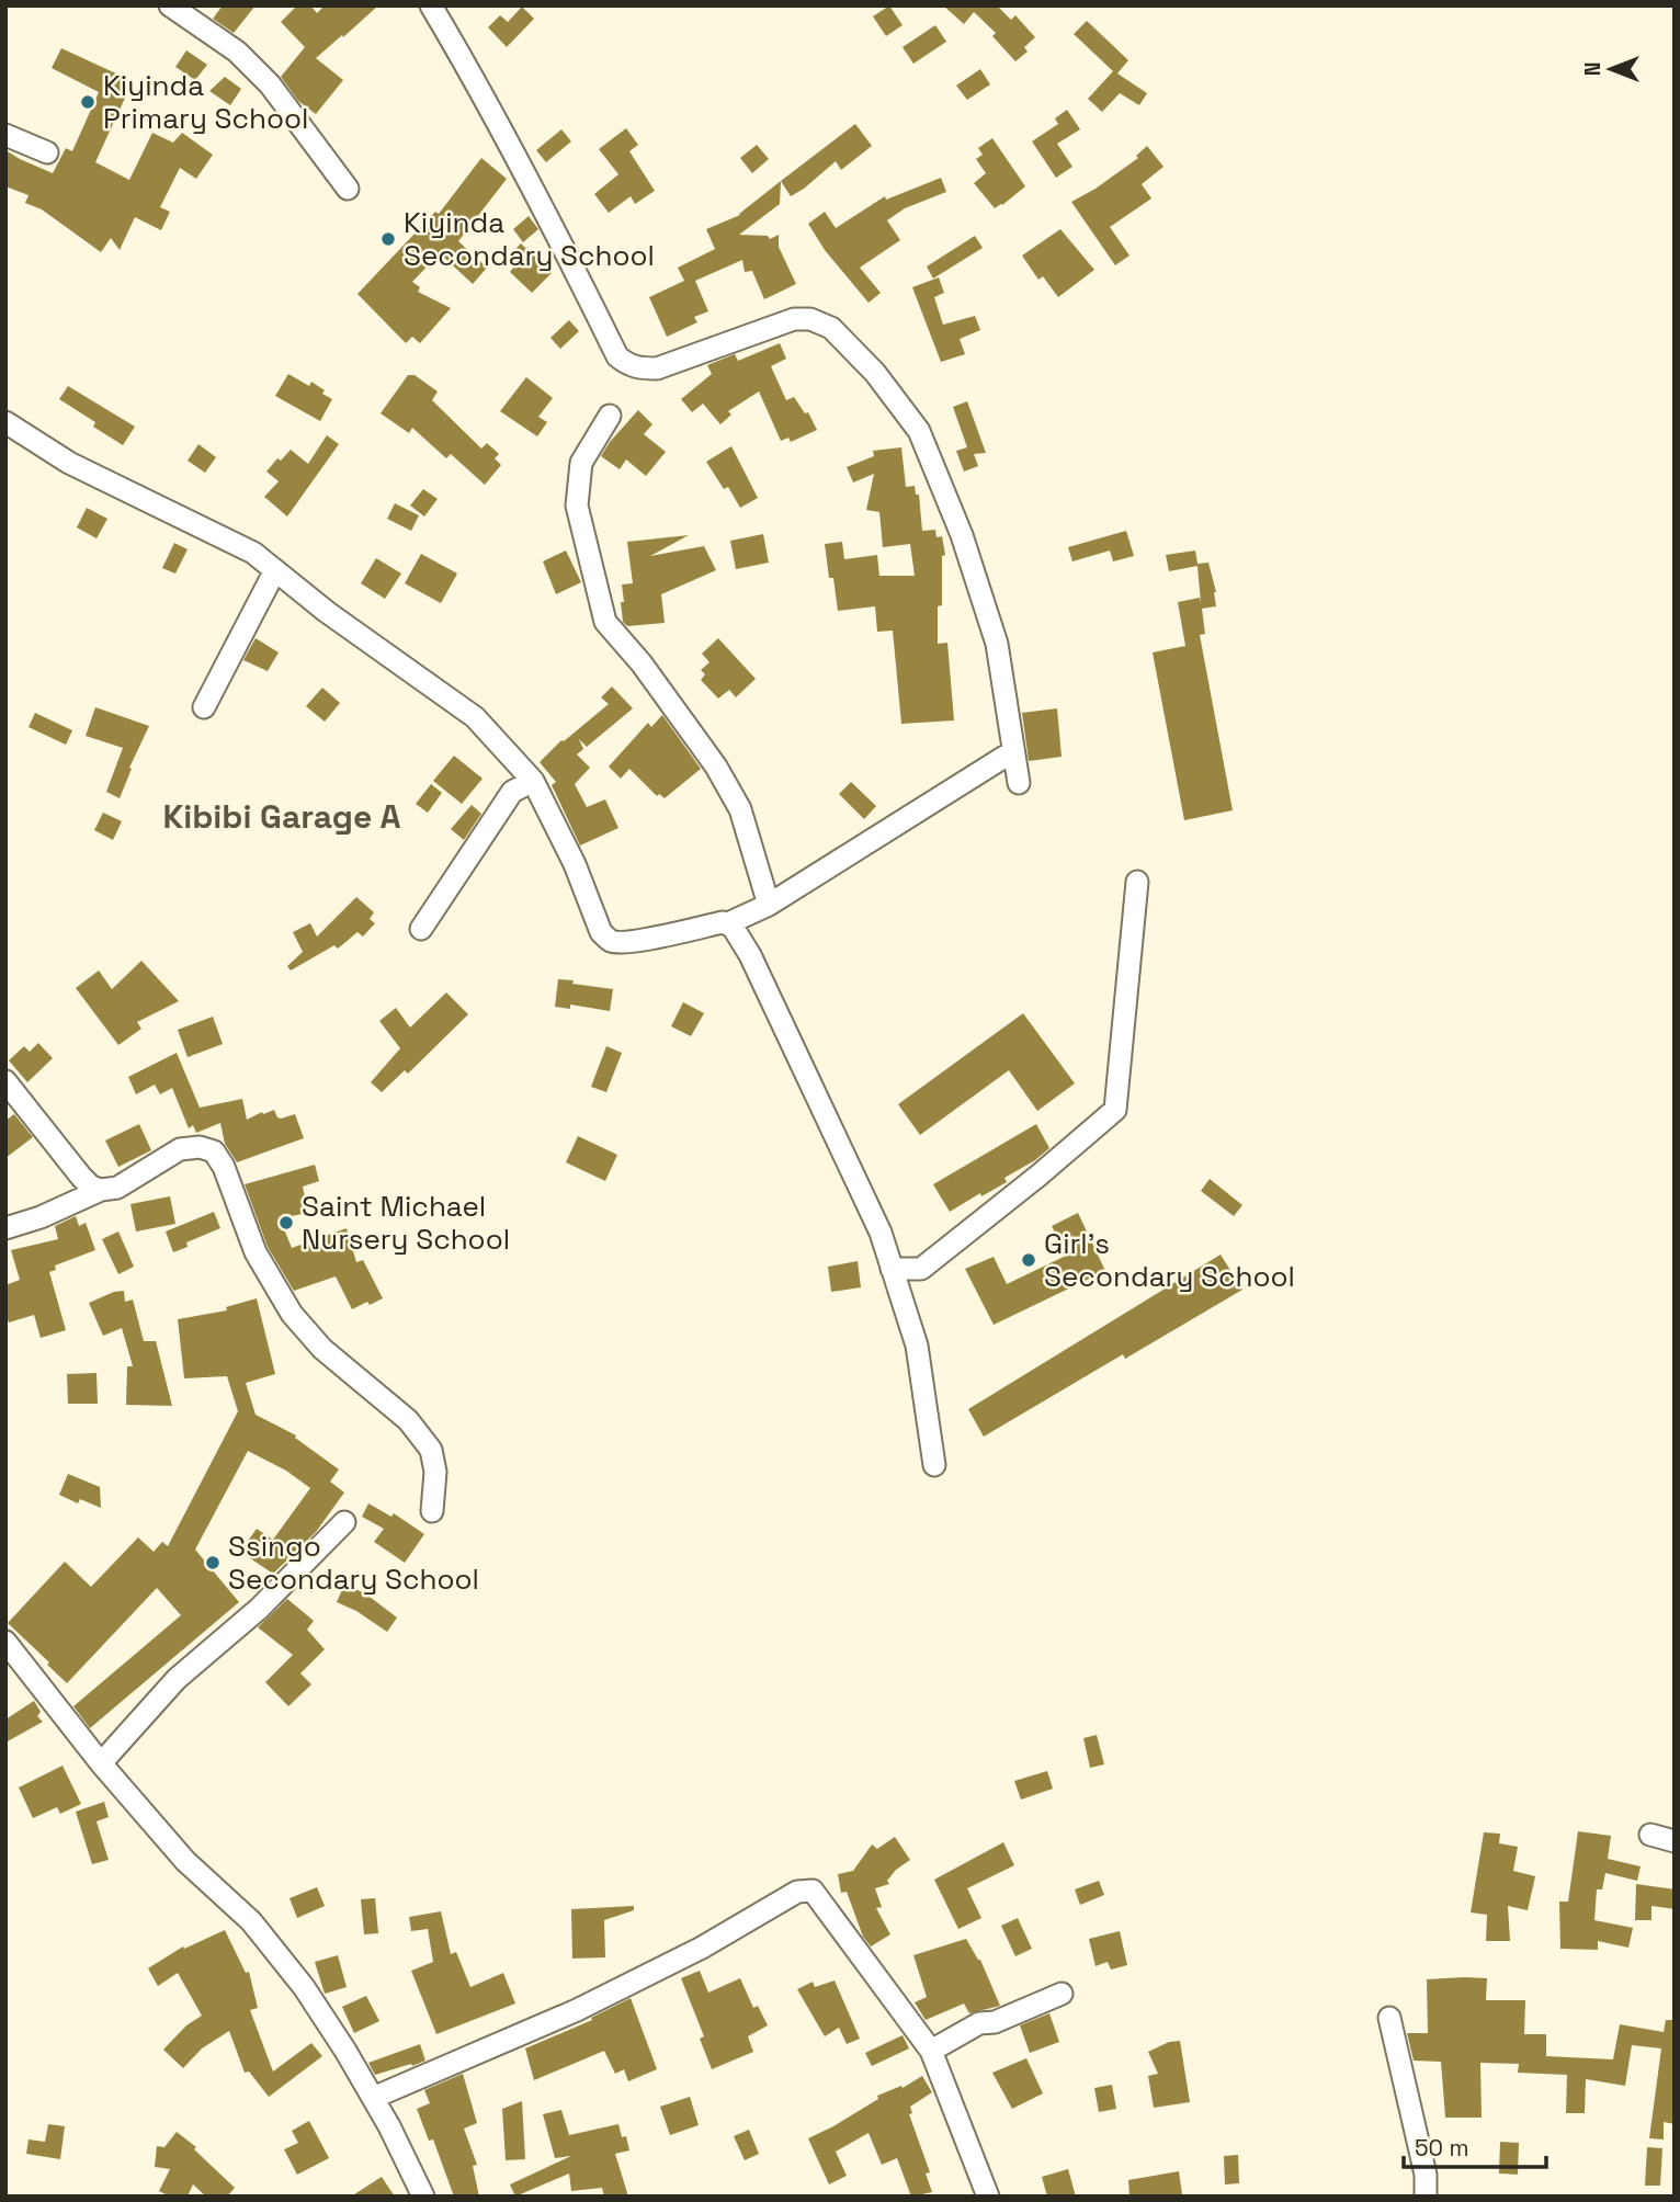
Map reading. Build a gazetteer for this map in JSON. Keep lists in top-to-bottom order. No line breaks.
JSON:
{"districts":["Kibibi Garage A"],"places":["Kiyinda Primary School","Kiyinda Secondary School","Saint Michael Nursery School","Girl's Secondary School","Ssingo Secondary School"],"scale_bar":"50 m","north":"left"}
